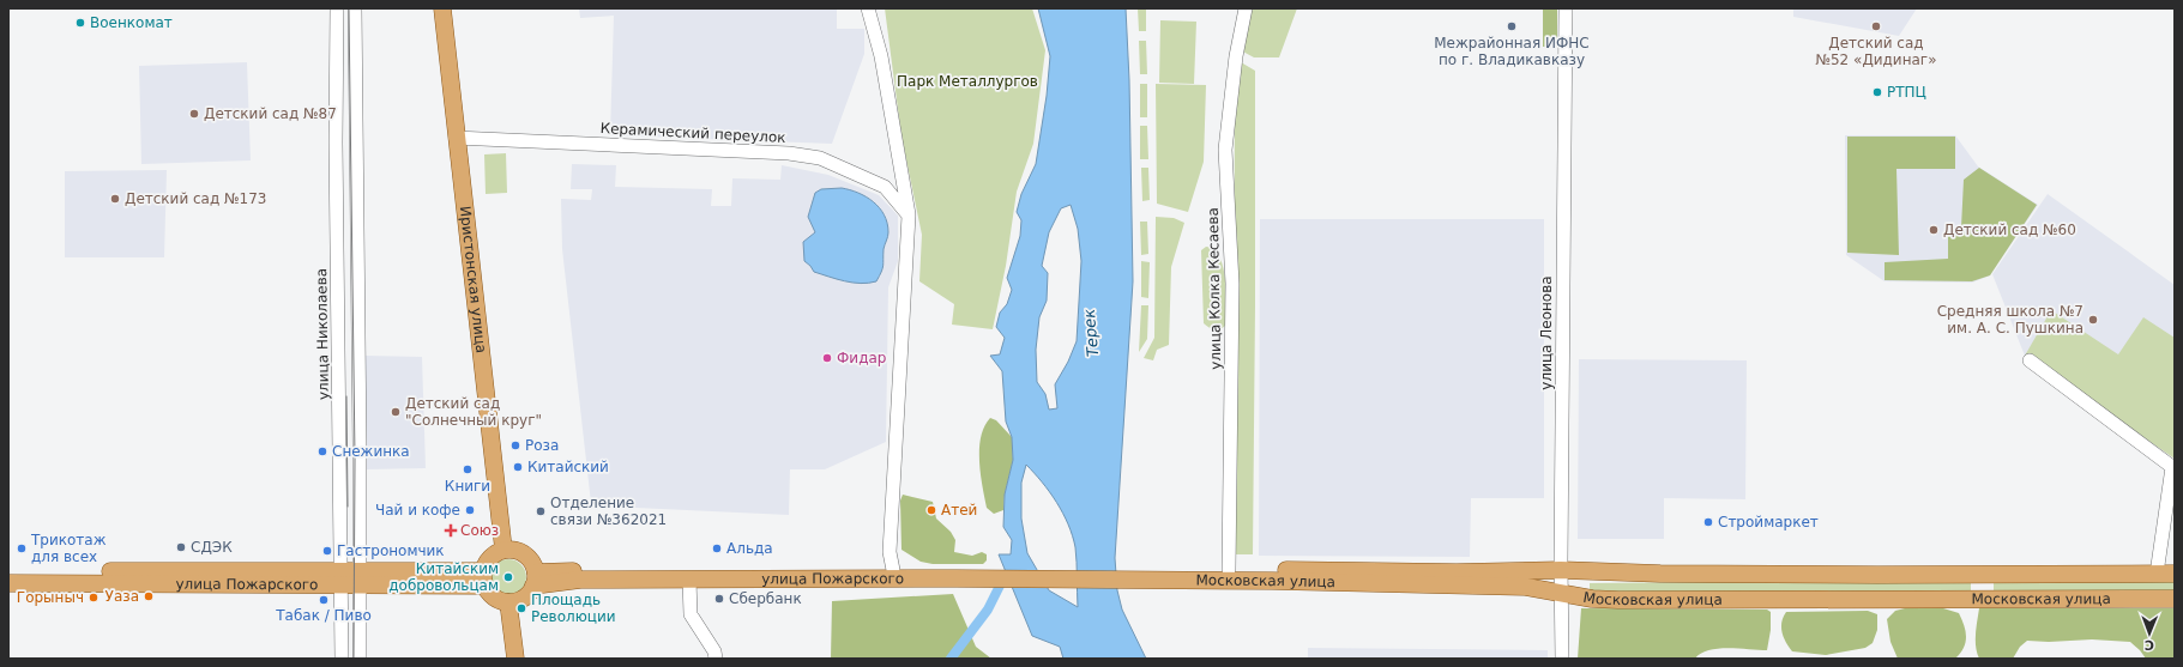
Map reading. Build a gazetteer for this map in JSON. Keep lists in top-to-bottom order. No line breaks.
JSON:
{"streets":{"main road":["Иристонская улица","улица Пожарского","Московская улица"],"street":["Керамический переулок","улица Колка Кесаева","улица Леонова","улица Николаева"]},"crossings":[["Керамический переулок","Иристонская улица"],["Иристонская улица","улица Пожарского"],["улица Колка Кесаева","Московская улица"],["улица Леонова","Московская улица"],["улица Николаева","улица Пожарского"],["улица Пожарского","Московская улица"]],"water":["Терек"],"parks":["Парк Металлургов"],"places":{"other":["Военкомат","Межрайонная ИФНС по г. Владикавказу","Детский сад №52 «Дидинаг»","РТПЦ","Детский сад №87","Детский сад №173","Детский сад №60","Средняя школа №7 им. А. С. Пушкина","Фидар","Детский сад \"Солнечный круг\"","Роза","Снежинка","Китайский","Книги","Чай и кофе","Атей","Отделение связи №362021","Строймаркет","СДЭК","Трикотаж для всех","Альда","Гастрономчик","Китайским добровольцам","Уаза","Горыныч","Сбербанк","Табак / Пиво","Площадь Революции"],"health":["Союз"]},"north":"bottom"}
